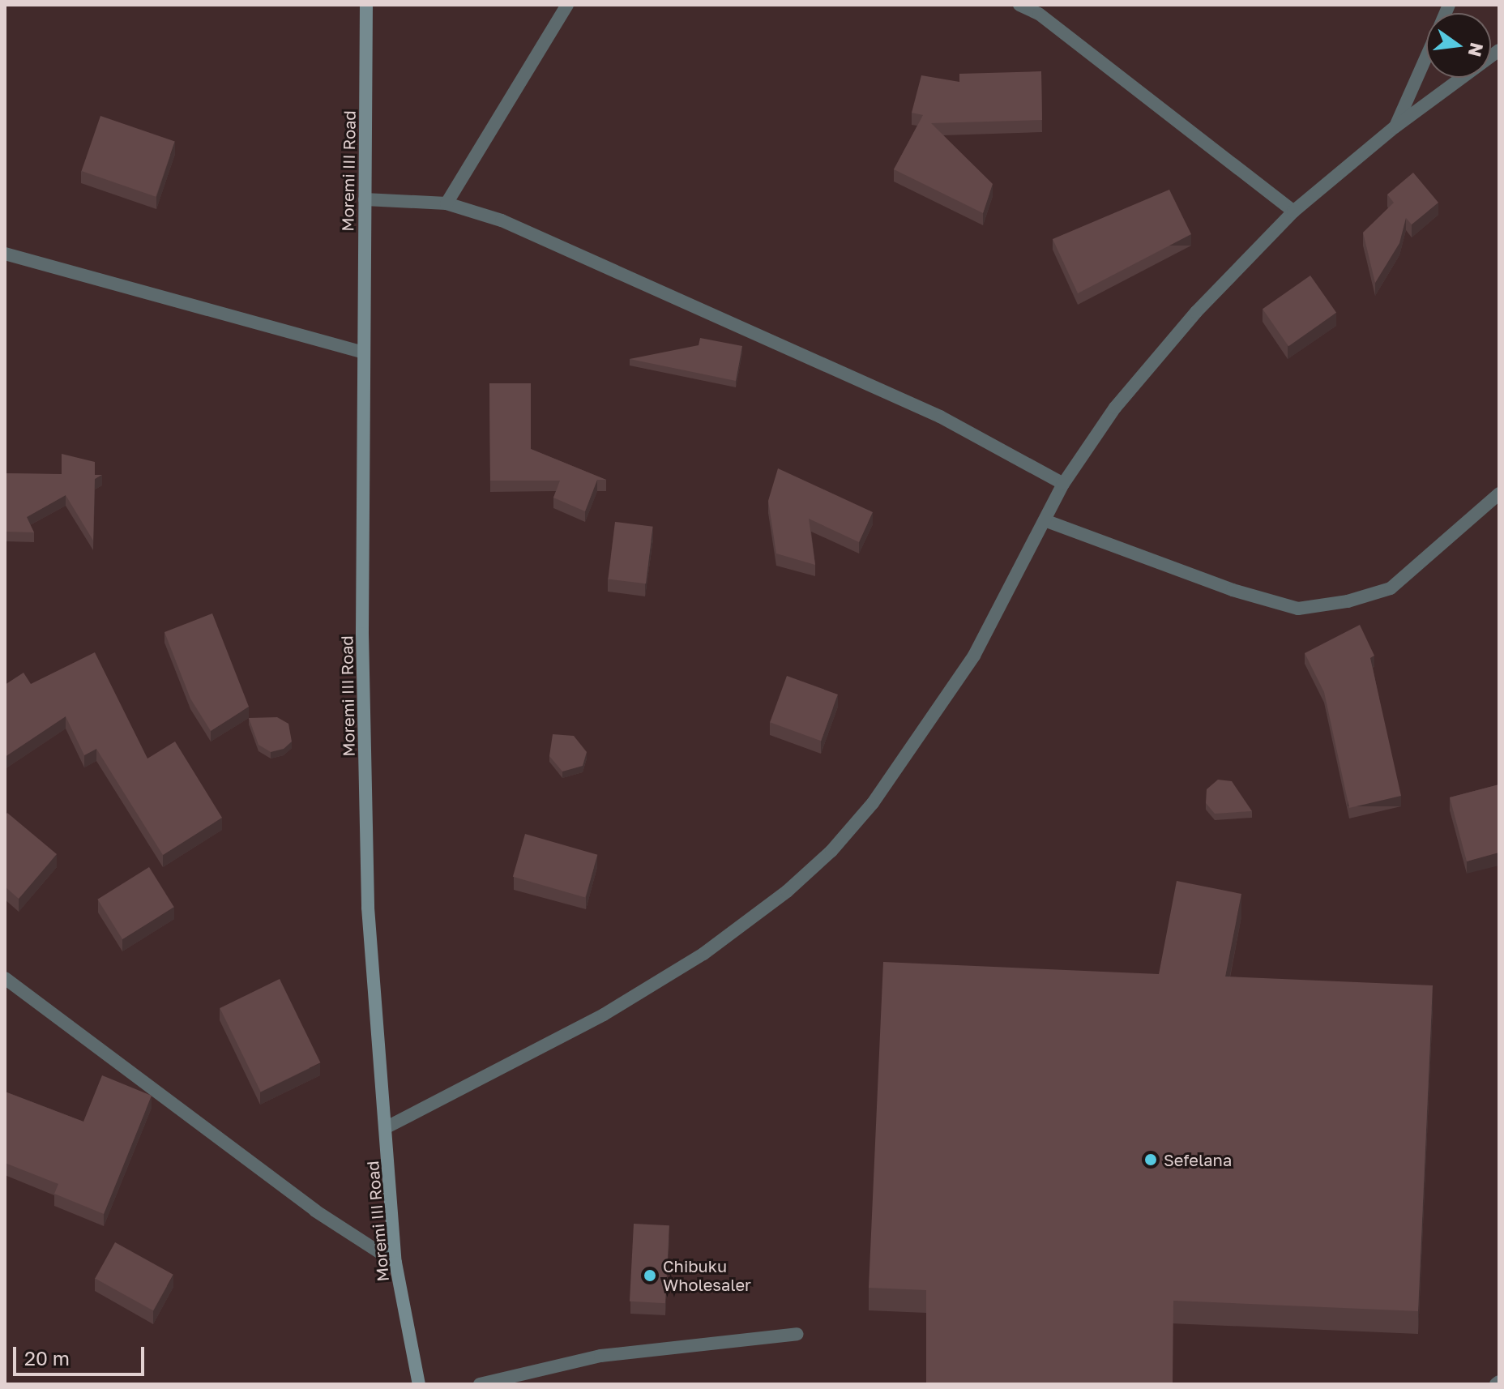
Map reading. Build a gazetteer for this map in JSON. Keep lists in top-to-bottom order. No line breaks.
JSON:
{"streets":{"street":["Moremi III Road"]},"places":["Sefelana","Chibuku Wholesaler"],"scale_bar":"20 m","north":"right"}
